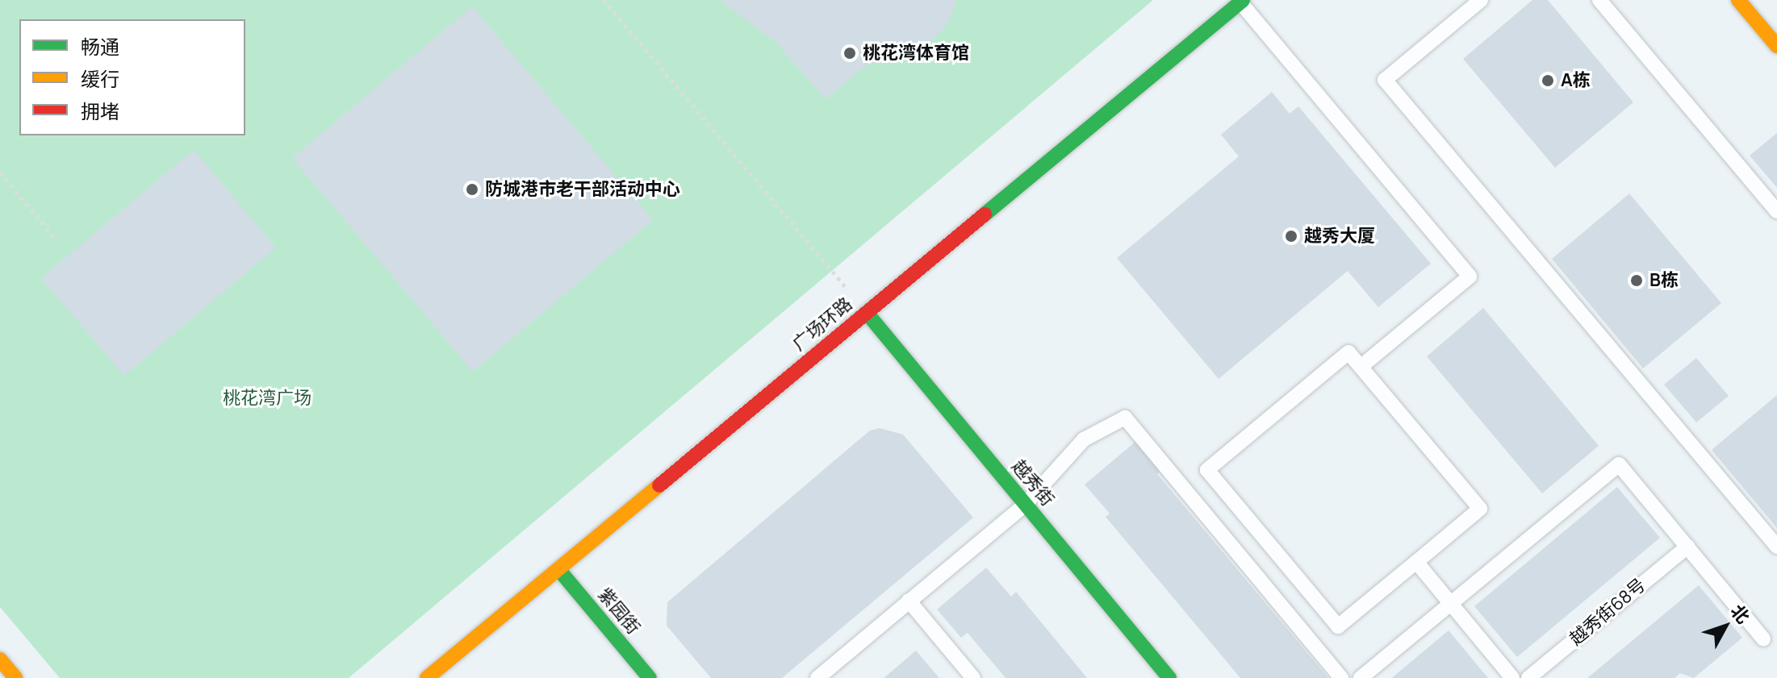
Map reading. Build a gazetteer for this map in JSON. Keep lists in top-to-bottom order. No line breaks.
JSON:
{"streets":{"street":["广场环路","越秀街","紫园街"],"lane":["越秀街68号"]},"crossings":[["广场环路","越秀街"],["广场环路","紫园街"]],"parks":["桃花湾广场"],"places":["桃花湾体育馆","A栋","防城港市老干部活动中心","越秀大厦","B栋"],"legend":["畅通","缓行","拥堵"],"north":"top right"}
